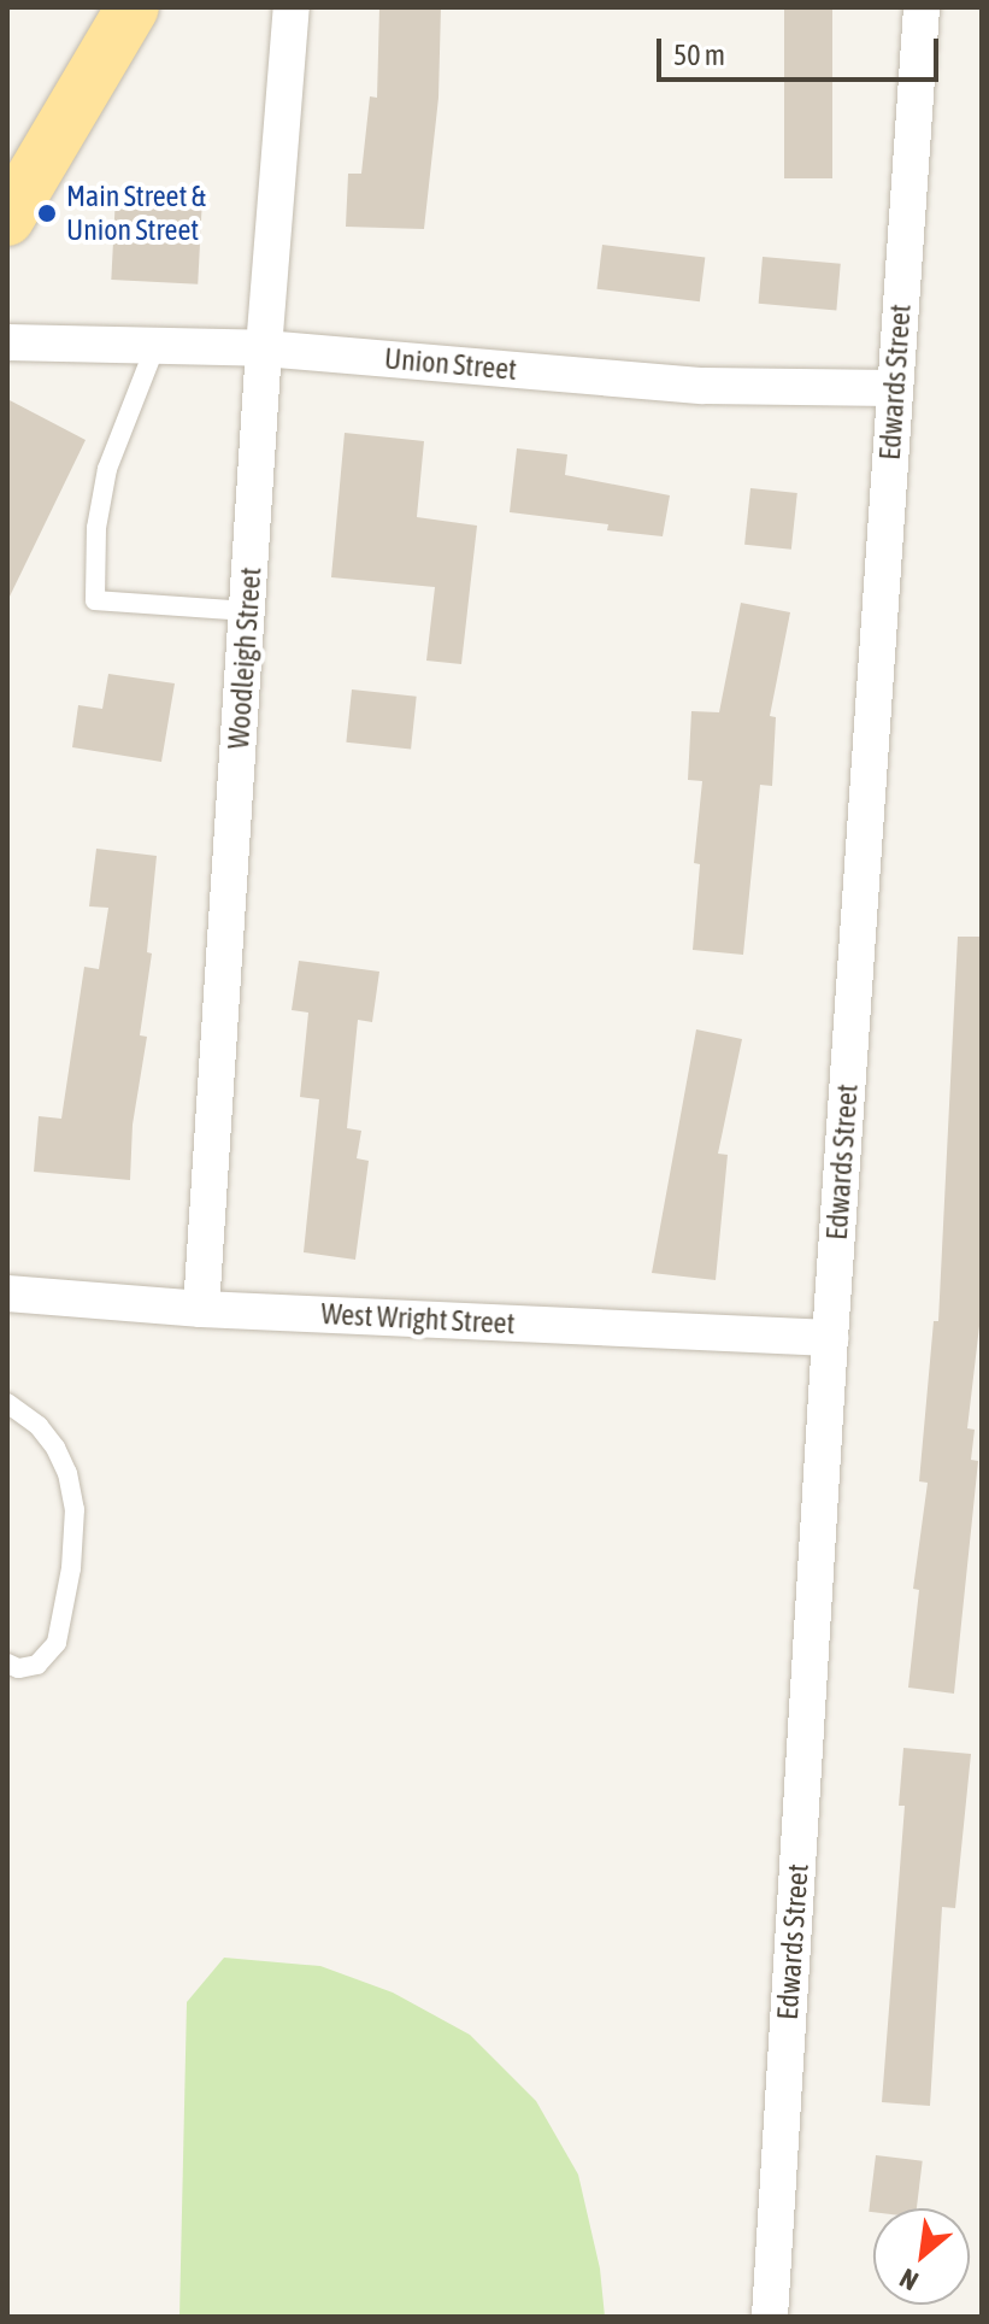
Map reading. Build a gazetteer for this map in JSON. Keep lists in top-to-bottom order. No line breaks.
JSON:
{"streets":{"street":["Union Street","Edwards Street","Woodleigh Street","West Wright Street"]},"crossings":[["Union Street","Edwards Street"],["Union Street","Woodleigh Street"],["Edwards Street","West Wright Street"],["Woodleigh Street","West Wright Street"]],"places":["Main Street & Union Street"],"scale_bar":"50 m","north":"bottom left"}
